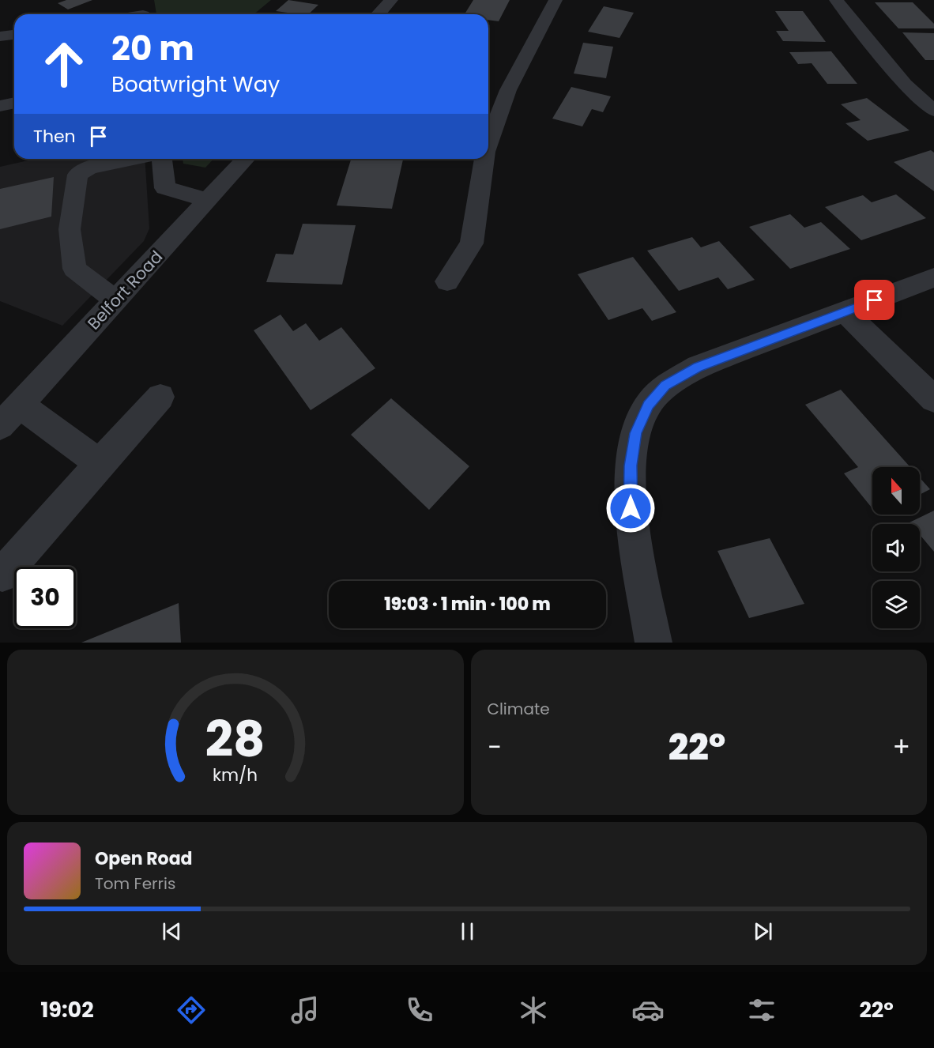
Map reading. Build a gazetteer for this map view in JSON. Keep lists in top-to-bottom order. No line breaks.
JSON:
{"streets":{"street":["Belfort Road"]},"north":"top","page":{"turn":["20 m","Boatwright Way"],"then":"Then","limit":"30","trip":"19:03 · 1 min · 100 m","tile":"Climate","heat":["−","22°","+"],"song":["Open Road","Tom Ferris"],"tabs":["19:02","22°"],"gauge":["28","km/h"]}}
